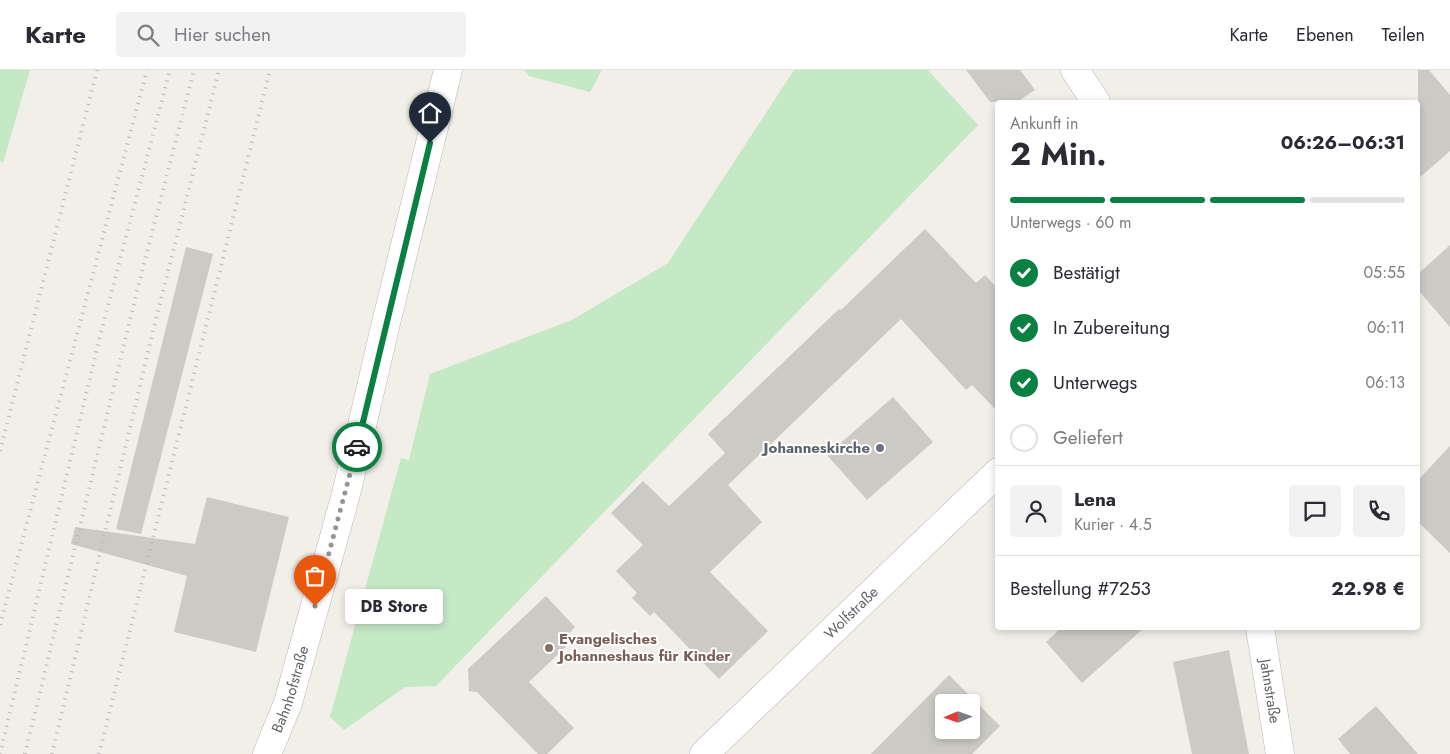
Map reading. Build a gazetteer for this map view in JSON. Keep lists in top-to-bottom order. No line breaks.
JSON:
{"streets":{"street":["Wolfstraße","Bahnhofstraße","Jahnstraße"]},"places":["Johanneskirche","DB Store","Evangelisches Johanneshaus für Kinder"],"north":"left","page":{"header":"Karte","search":"Hier suchen","nav":["Karte","Ebenen","Teilen"],"heading":["2 Min.","Ankunft in","06:26–06:31"],"panel":["Lena","Kurier · 4.5","Bestellung #7253","22.98 €"],"bar":"Unterwegs · 60 m","list":[["Bestätigt","05:55"],["In Zubereitung","06:11"],["Unterwegs","06:13"],"Geliefert"],"bubble":"DB Store"}}
